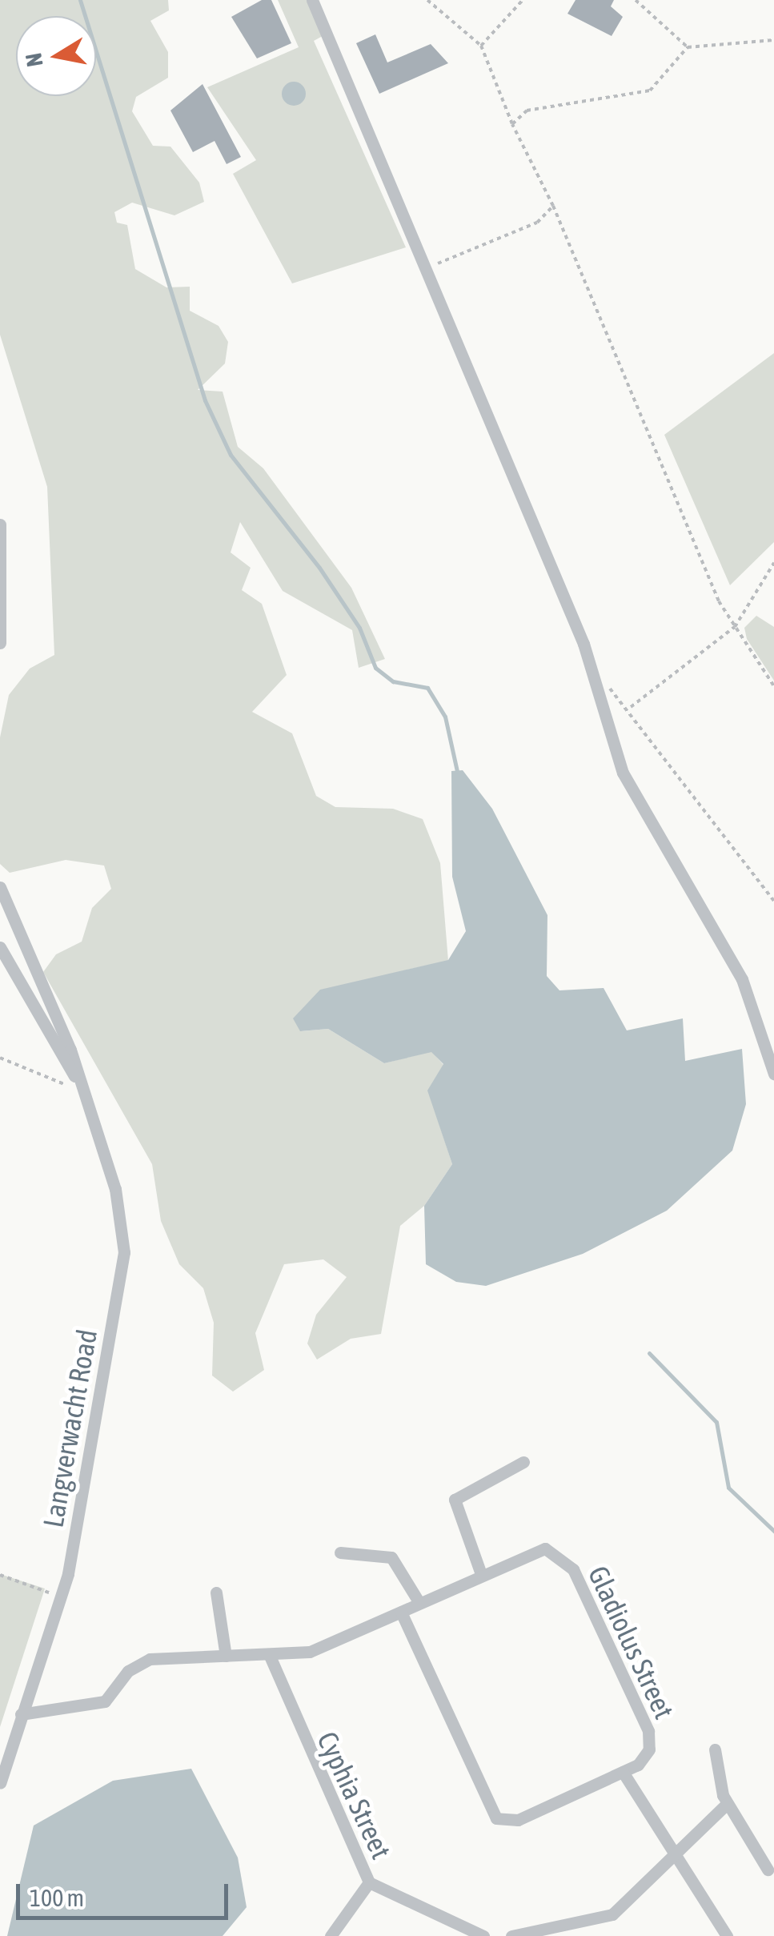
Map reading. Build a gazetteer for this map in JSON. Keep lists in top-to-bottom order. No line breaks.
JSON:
{"streets":{"street":["Langverwacht Road","Gladiolus Street","Cyphia Street"]},"crossings":[["Langverwacht Road","Gladiolus Street"],["Gladiolus Street","Cyphia Street"]],"scale_bar":"100 m","north":"left"}
